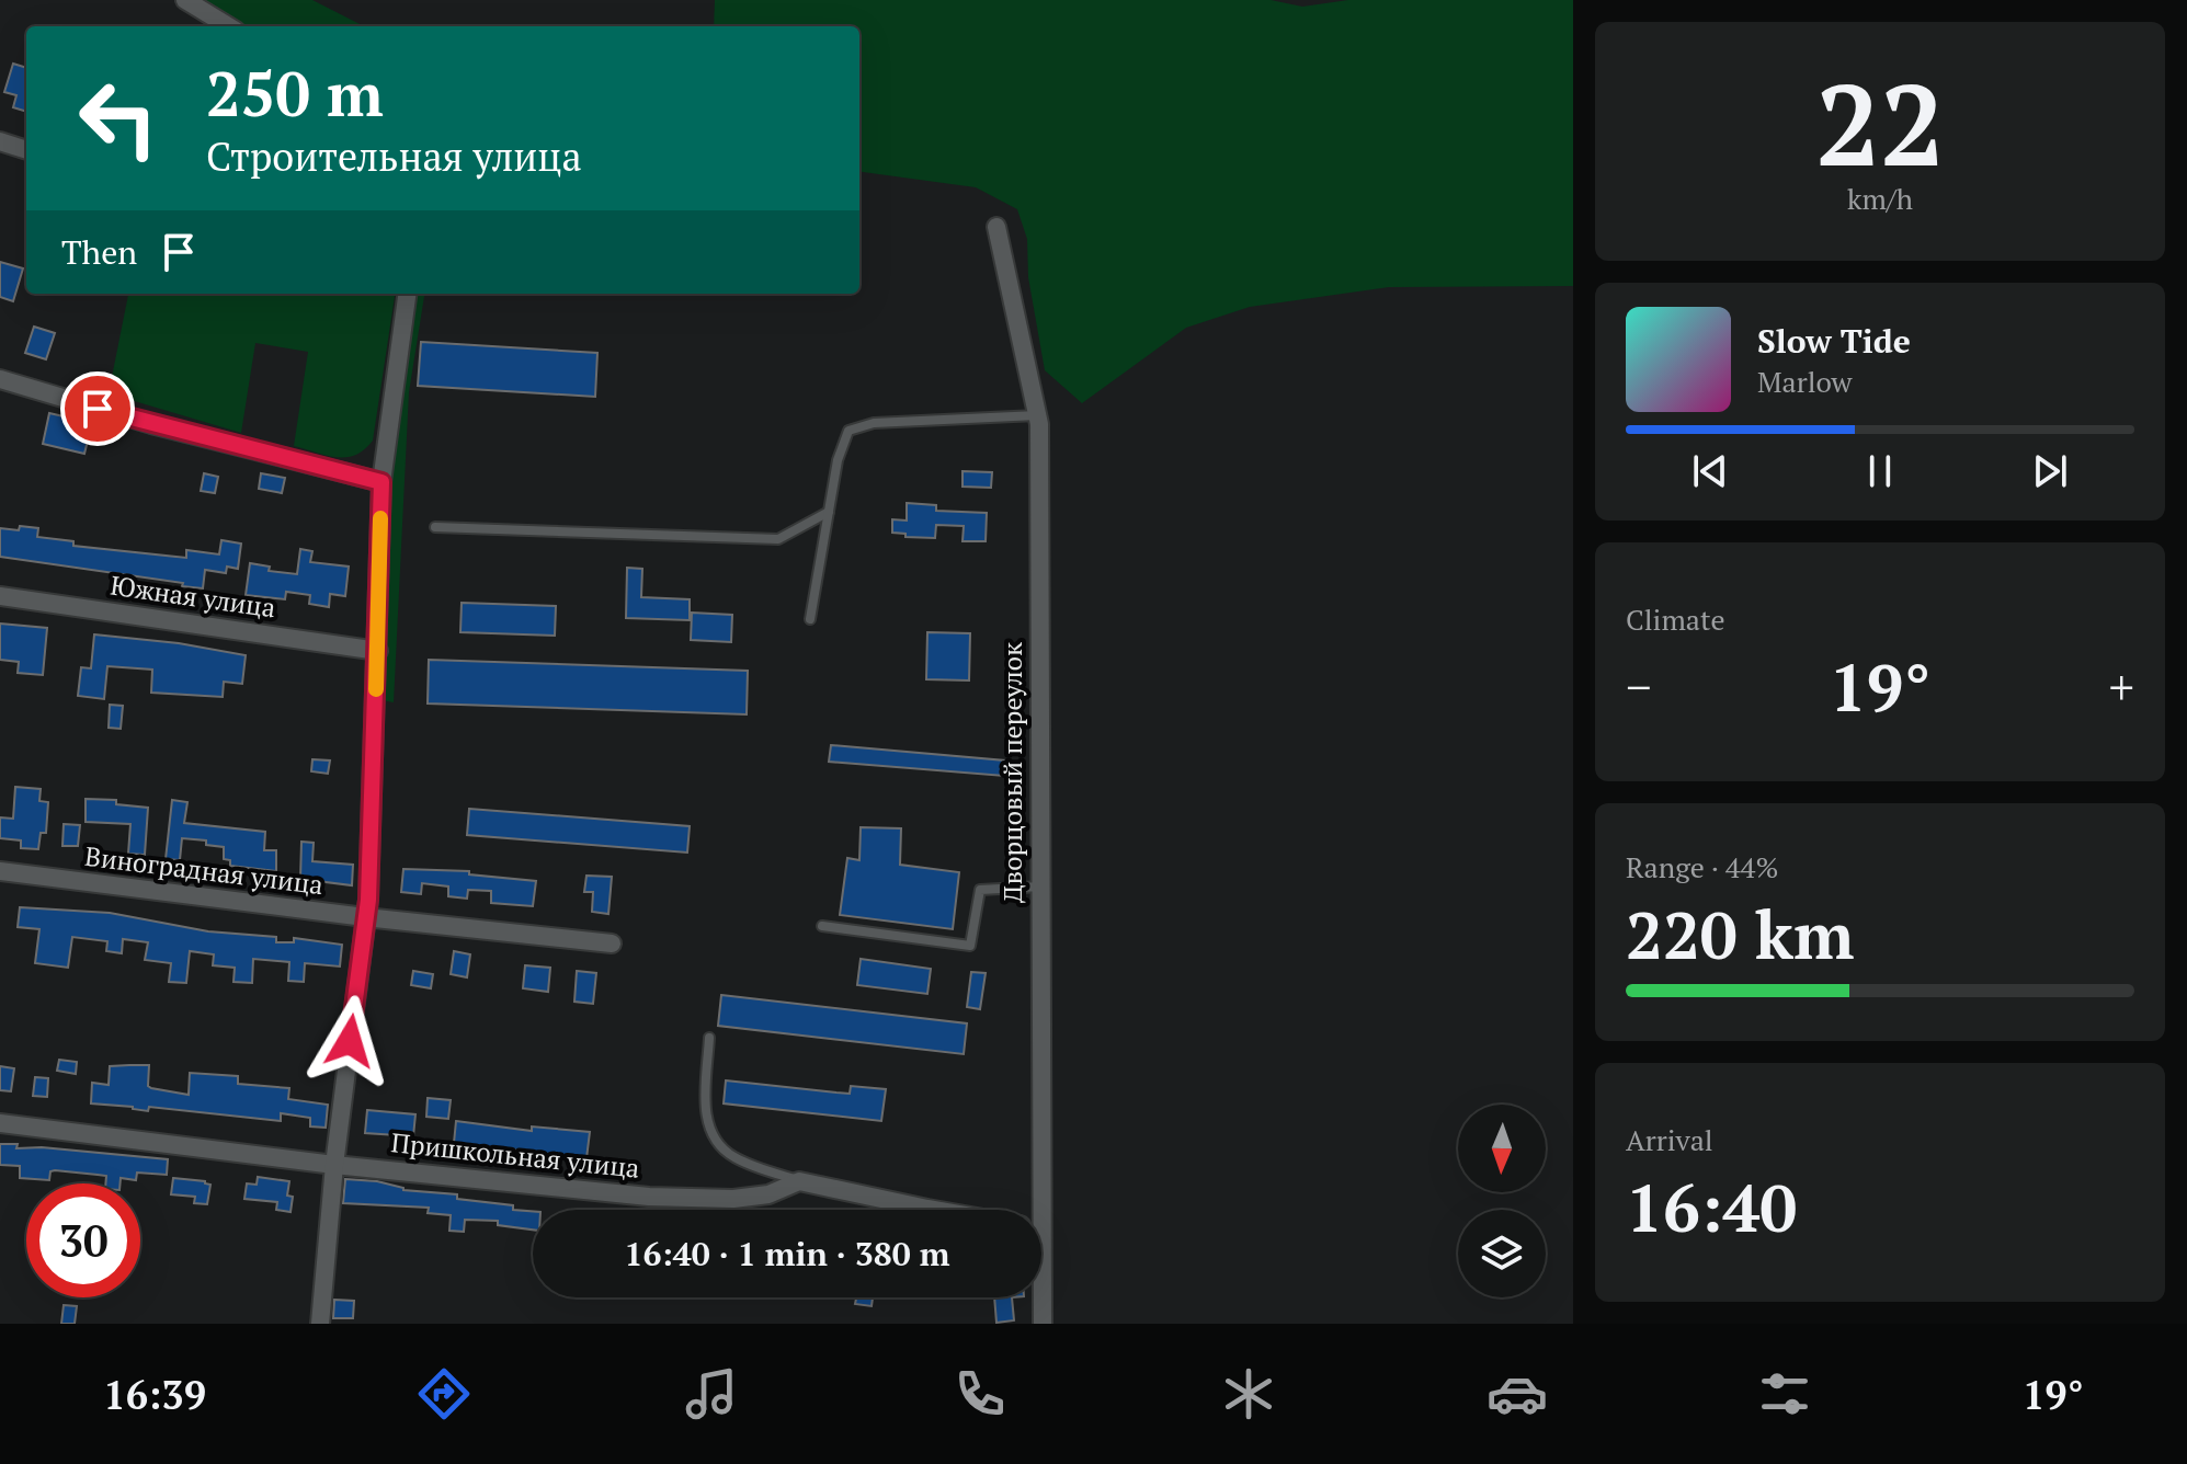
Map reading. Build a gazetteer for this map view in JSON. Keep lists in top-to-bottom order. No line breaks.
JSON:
{"streets":{"street":["Южная улица","Дворцовый переулок","Виноградная улица","Пришкольная улица"]},"north":"bottom","page":{"tile":[["22","km/h"],"Climate",["Range · 44%","220 km"],["Arrival","16:40"]],"turn":["250 m","Строительная улица"],"then":"Then","song":["Slow Tide","Marlow"],"heat":["−","19°","+"],"limit":"30","trip":"16:40 · 1 min · 380 m","tabs":["16:39","19°"]}}
